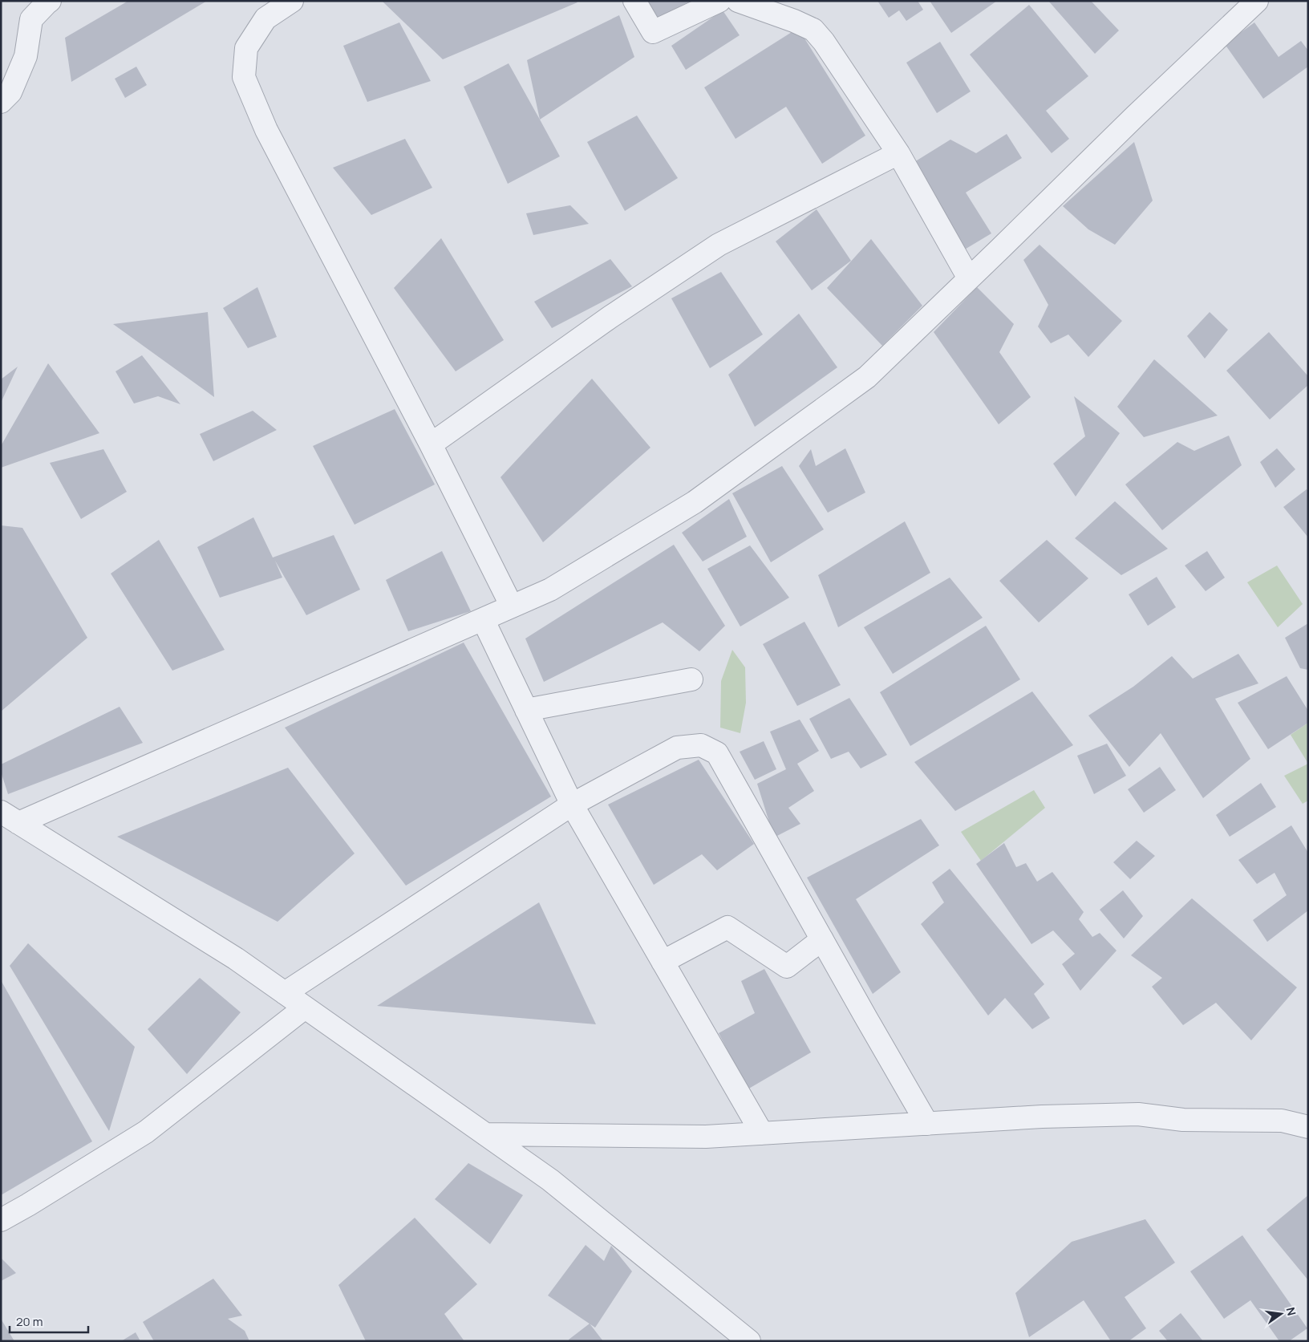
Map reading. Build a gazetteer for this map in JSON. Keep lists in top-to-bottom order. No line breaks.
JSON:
{"scale_bar":"20 m","north":"right"}
